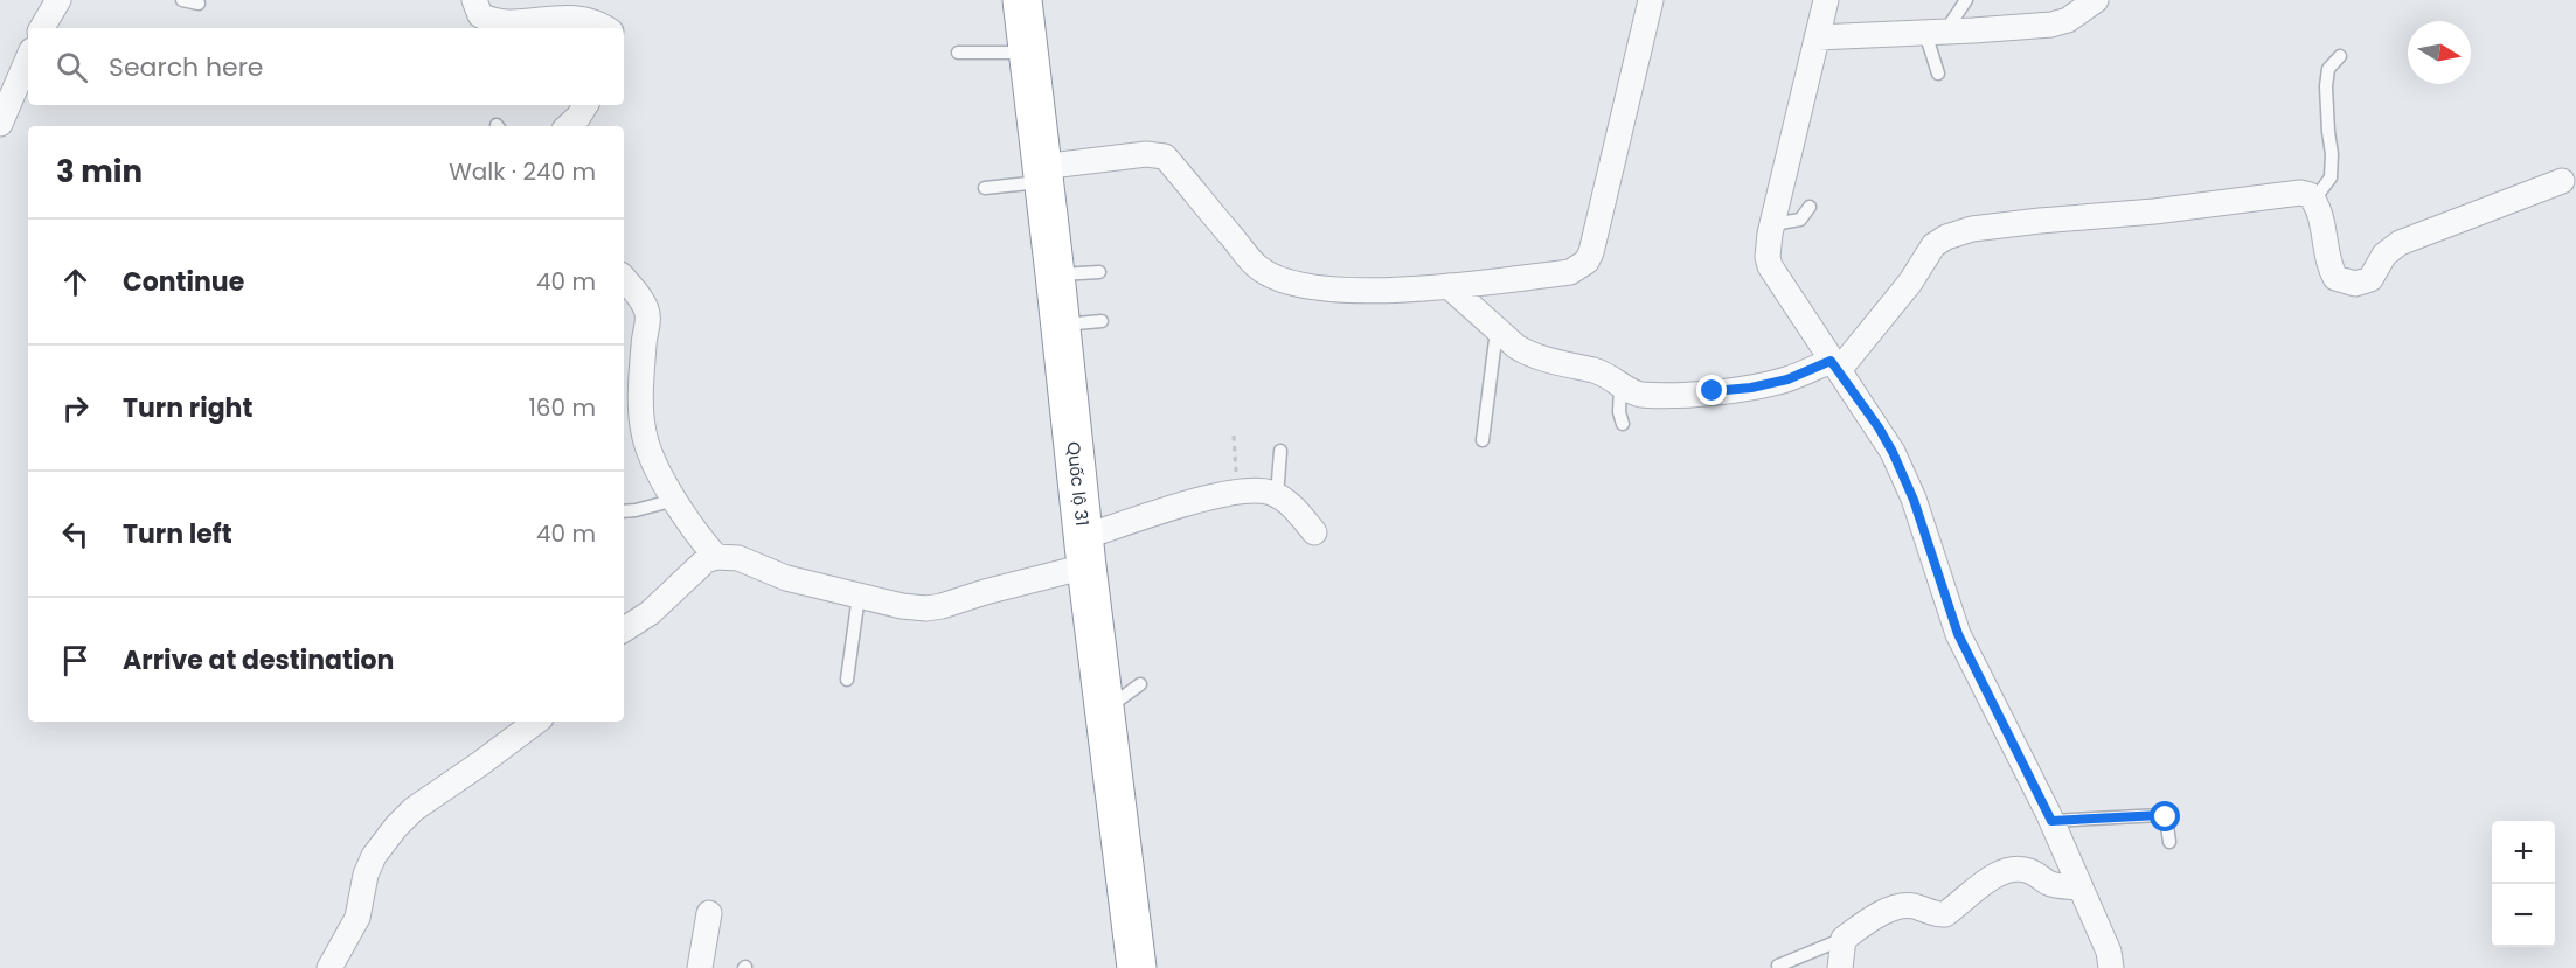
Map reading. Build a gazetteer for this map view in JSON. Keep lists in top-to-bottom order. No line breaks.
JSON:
{"streets":{"highway":["Quốc lộ 31"]},"north":"right","page":{"search":"Search here","heading":["3 min","Walk · 240 m"],"list":[["Continue","40 m"],["Turn right","160 m"],["Turn left","40 m"],"Arrive at destination"],"map_buttons":["+","−"]}}
